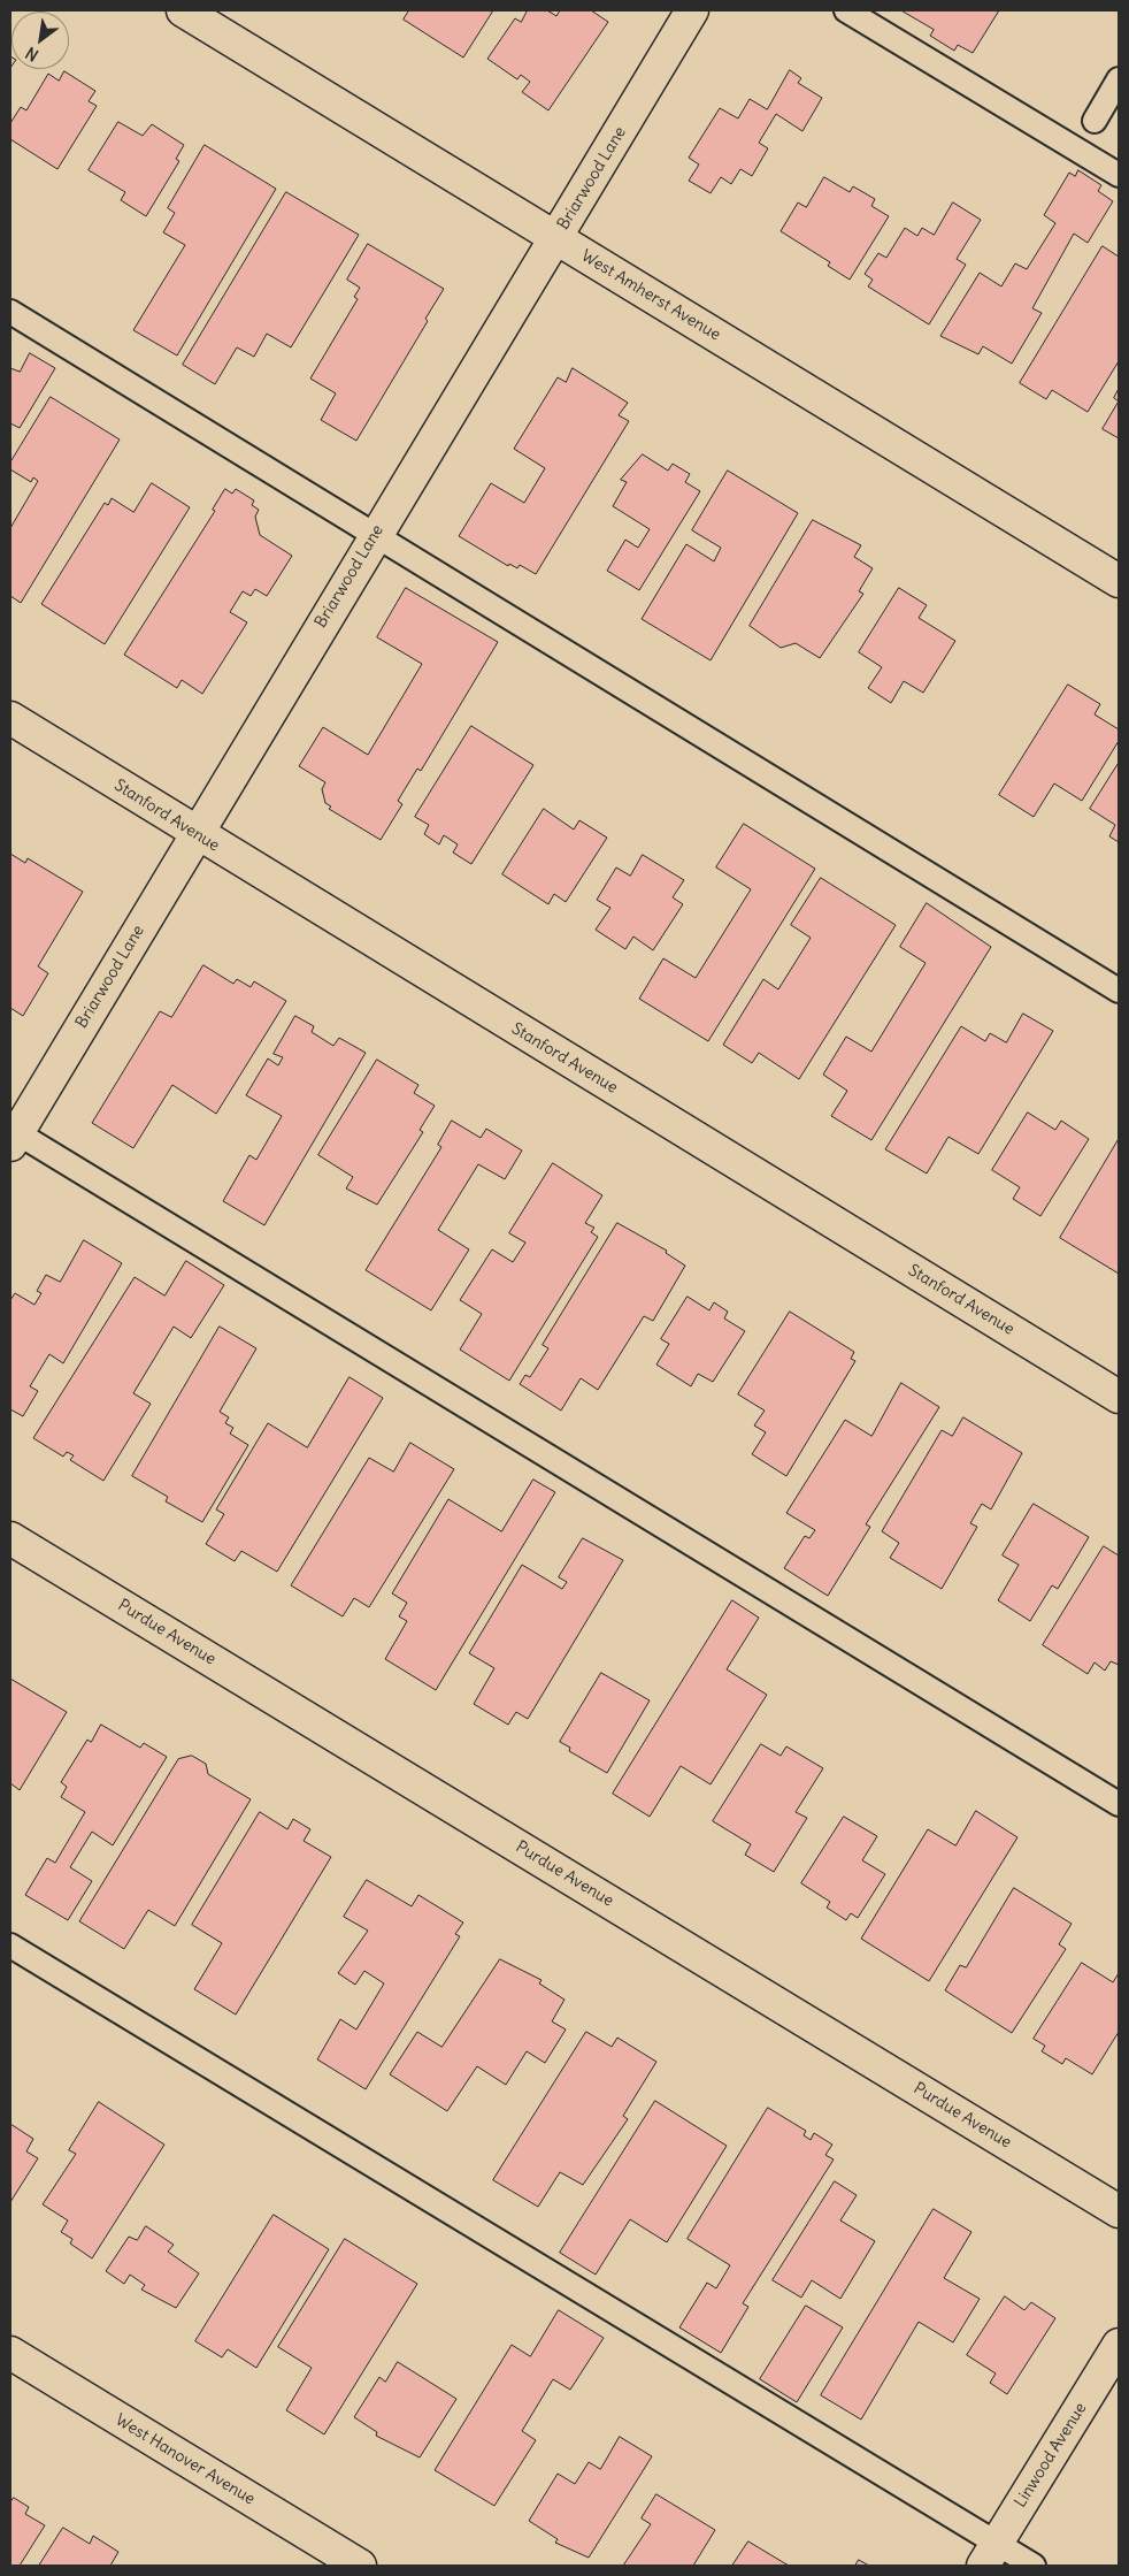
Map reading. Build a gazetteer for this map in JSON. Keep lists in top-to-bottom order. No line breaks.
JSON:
{"streets":{"street":["Briarwood Lane","West Amherst Avenue","Stanford Avenue","Purdue Avenue","Linwood Avenue","West Hanover Avenue"]},"crossings":[["Briarwood Lane","West Amherst Avenue"],["Briarwood Lane","Stanford Avenue"]],"north":"bottom left"}
